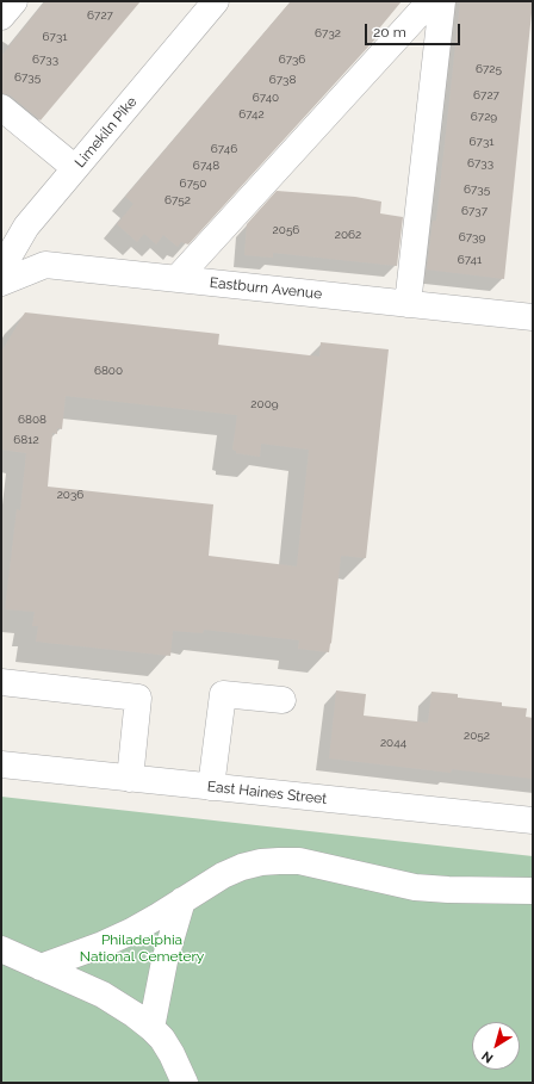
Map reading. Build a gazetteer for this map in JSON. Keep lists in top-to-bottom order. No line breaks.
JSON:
{"streets":{"street":["Limekiln Pike","Eastburn Avenue","East Haines Street"]},"parks":["Philadelphia National Cemetery"],"house_numbers":["6727","6732","6731","6733","6736","6725","6735","6738","6727","6740","6742","6729","6731","6746","6733","6748","6750","6735","6752","6737","2056","2062","6739","6741","6800","2009","6808","6812","2036","2052","2044"],"scale_bar":"20 m","north":"bottom left"}
